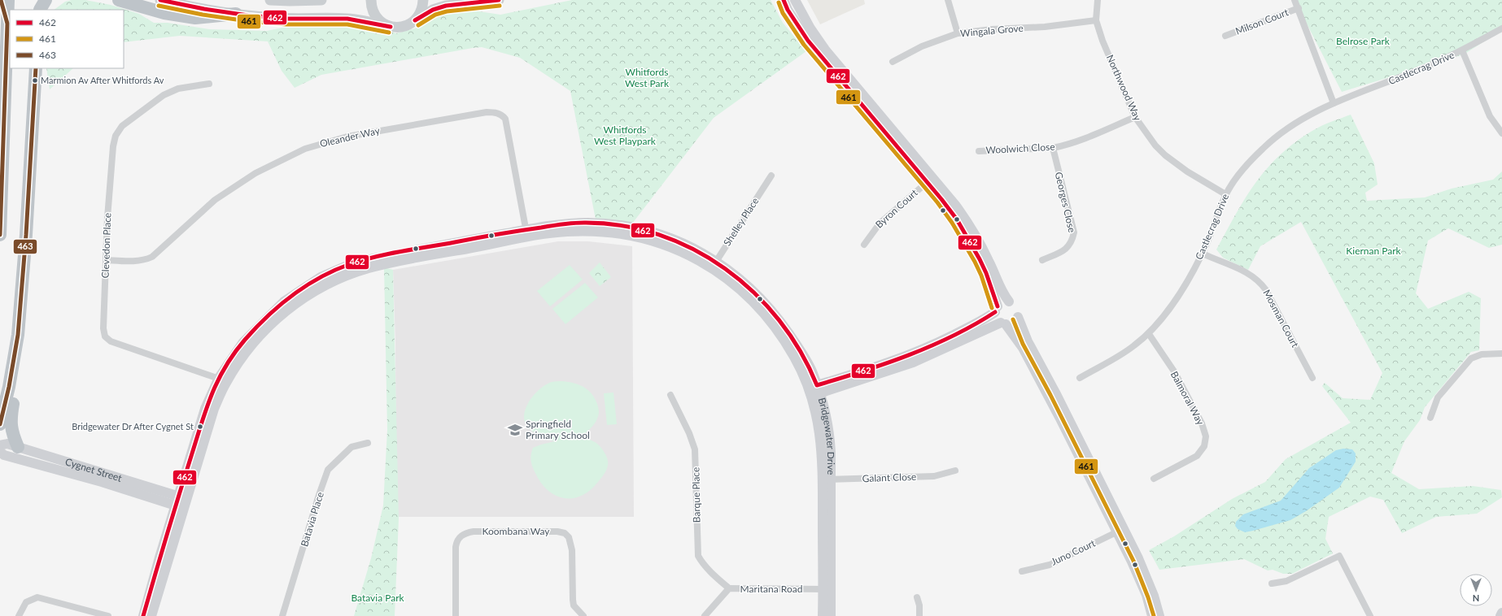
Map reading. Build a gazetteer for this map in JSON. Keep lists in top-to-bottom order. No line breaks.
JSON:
{"streets":{"street":["Milson Court","Wingala Grove","Castlecrag Drive","Northwood Way","Oleander Way","Woolwich Close","Georges Close","Byron Court","Shelley Place","Clevedon Place","Mosman Court","Balmoral Way","Bridgewater Drive","Cygnet Street","Galant Close","Barque Place","Batavia Place","Koombana Way","Juno Court","Maritana Road"]},"crossings":[["Wingala Grove","Northwood Way"],["Castlecrag Drive","Northwood Way"],["Castlecrag Drive","Mosman Court"],["Castlecrag Drive","Balmoral Way"],["Northwood Way","Woolwich Close"],["Oleander Way","Clevedon Place"],["Oleander Way","Bridgewater Drive"],["Woolwich Close","Georges Close"],["Shelley Place","Bridgewater Drive"],["Clevedon Place","Bridgewater Drive"],["Bridgewater Drive","Cygnet Street"],["Bridgewater Drive","Galant Close"],["Bridgewater Drive","Maritana Road"],["Barque Place","Maritana Road"]],"parks":["Belrose Park","Whitfords West Park","Whitfords West Playpark","Kiernan Park","Batavia Park"],"places":{"other":["Marmion Av After Whitfords Av","Bridgewater Dr After Cygnet St"],"school or university":["Springfield Primary School"]},"lines":["transit line 462","transit line 463","transit line 461"],"legend":["462","461","463"],"north":"bottom"}
